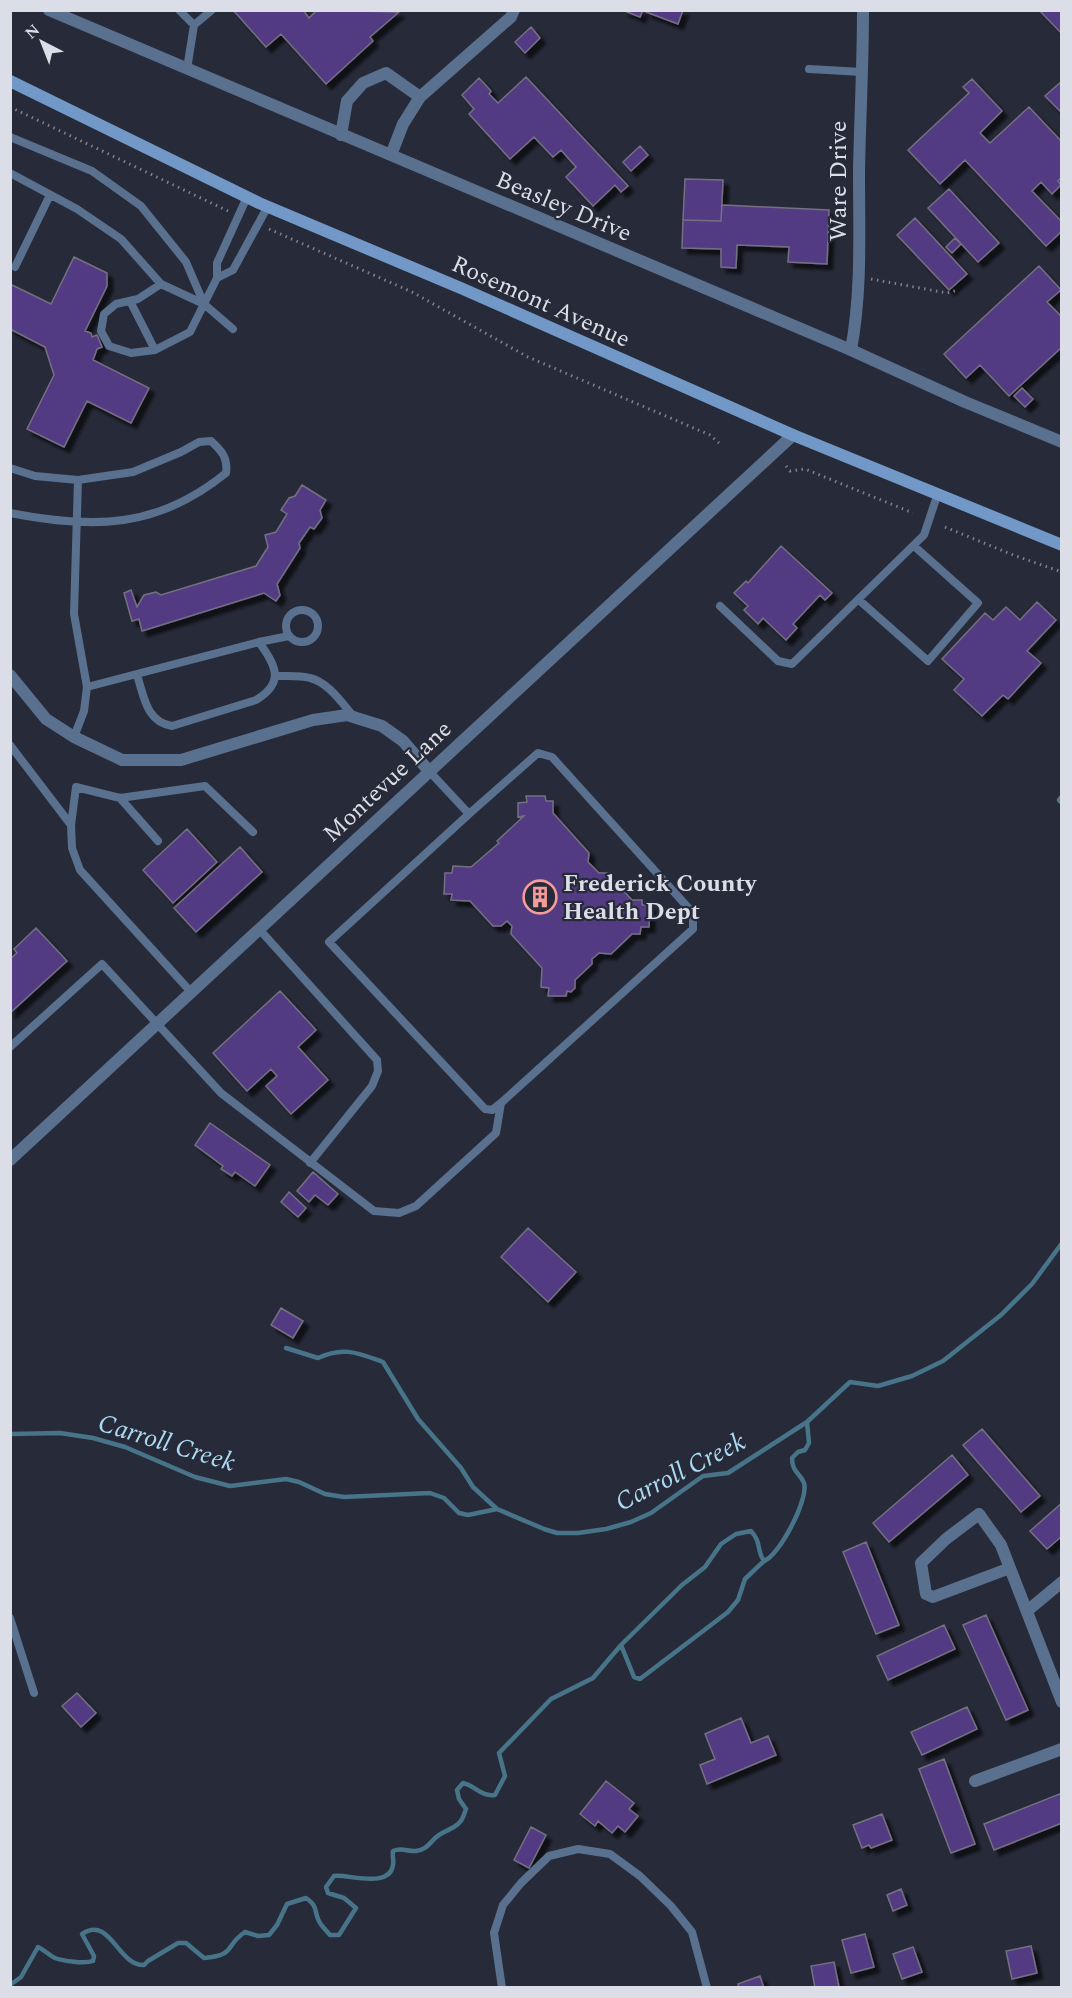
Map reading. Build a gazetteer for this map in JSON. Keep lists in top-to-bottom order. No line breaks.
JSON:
{"streets":{"main road":["Rosemont Avenue"],"street":["Ware Drive","Beasley Drive","Montevue Lane"]},"crossings":[["Ware Drive","Beasley Drive"],["Rosemont Avenue","Montevue Lane"]],"water":["Carroll Creek"],"places":{"building":["Frederick County Health Dept"]},"north":"top left"}
